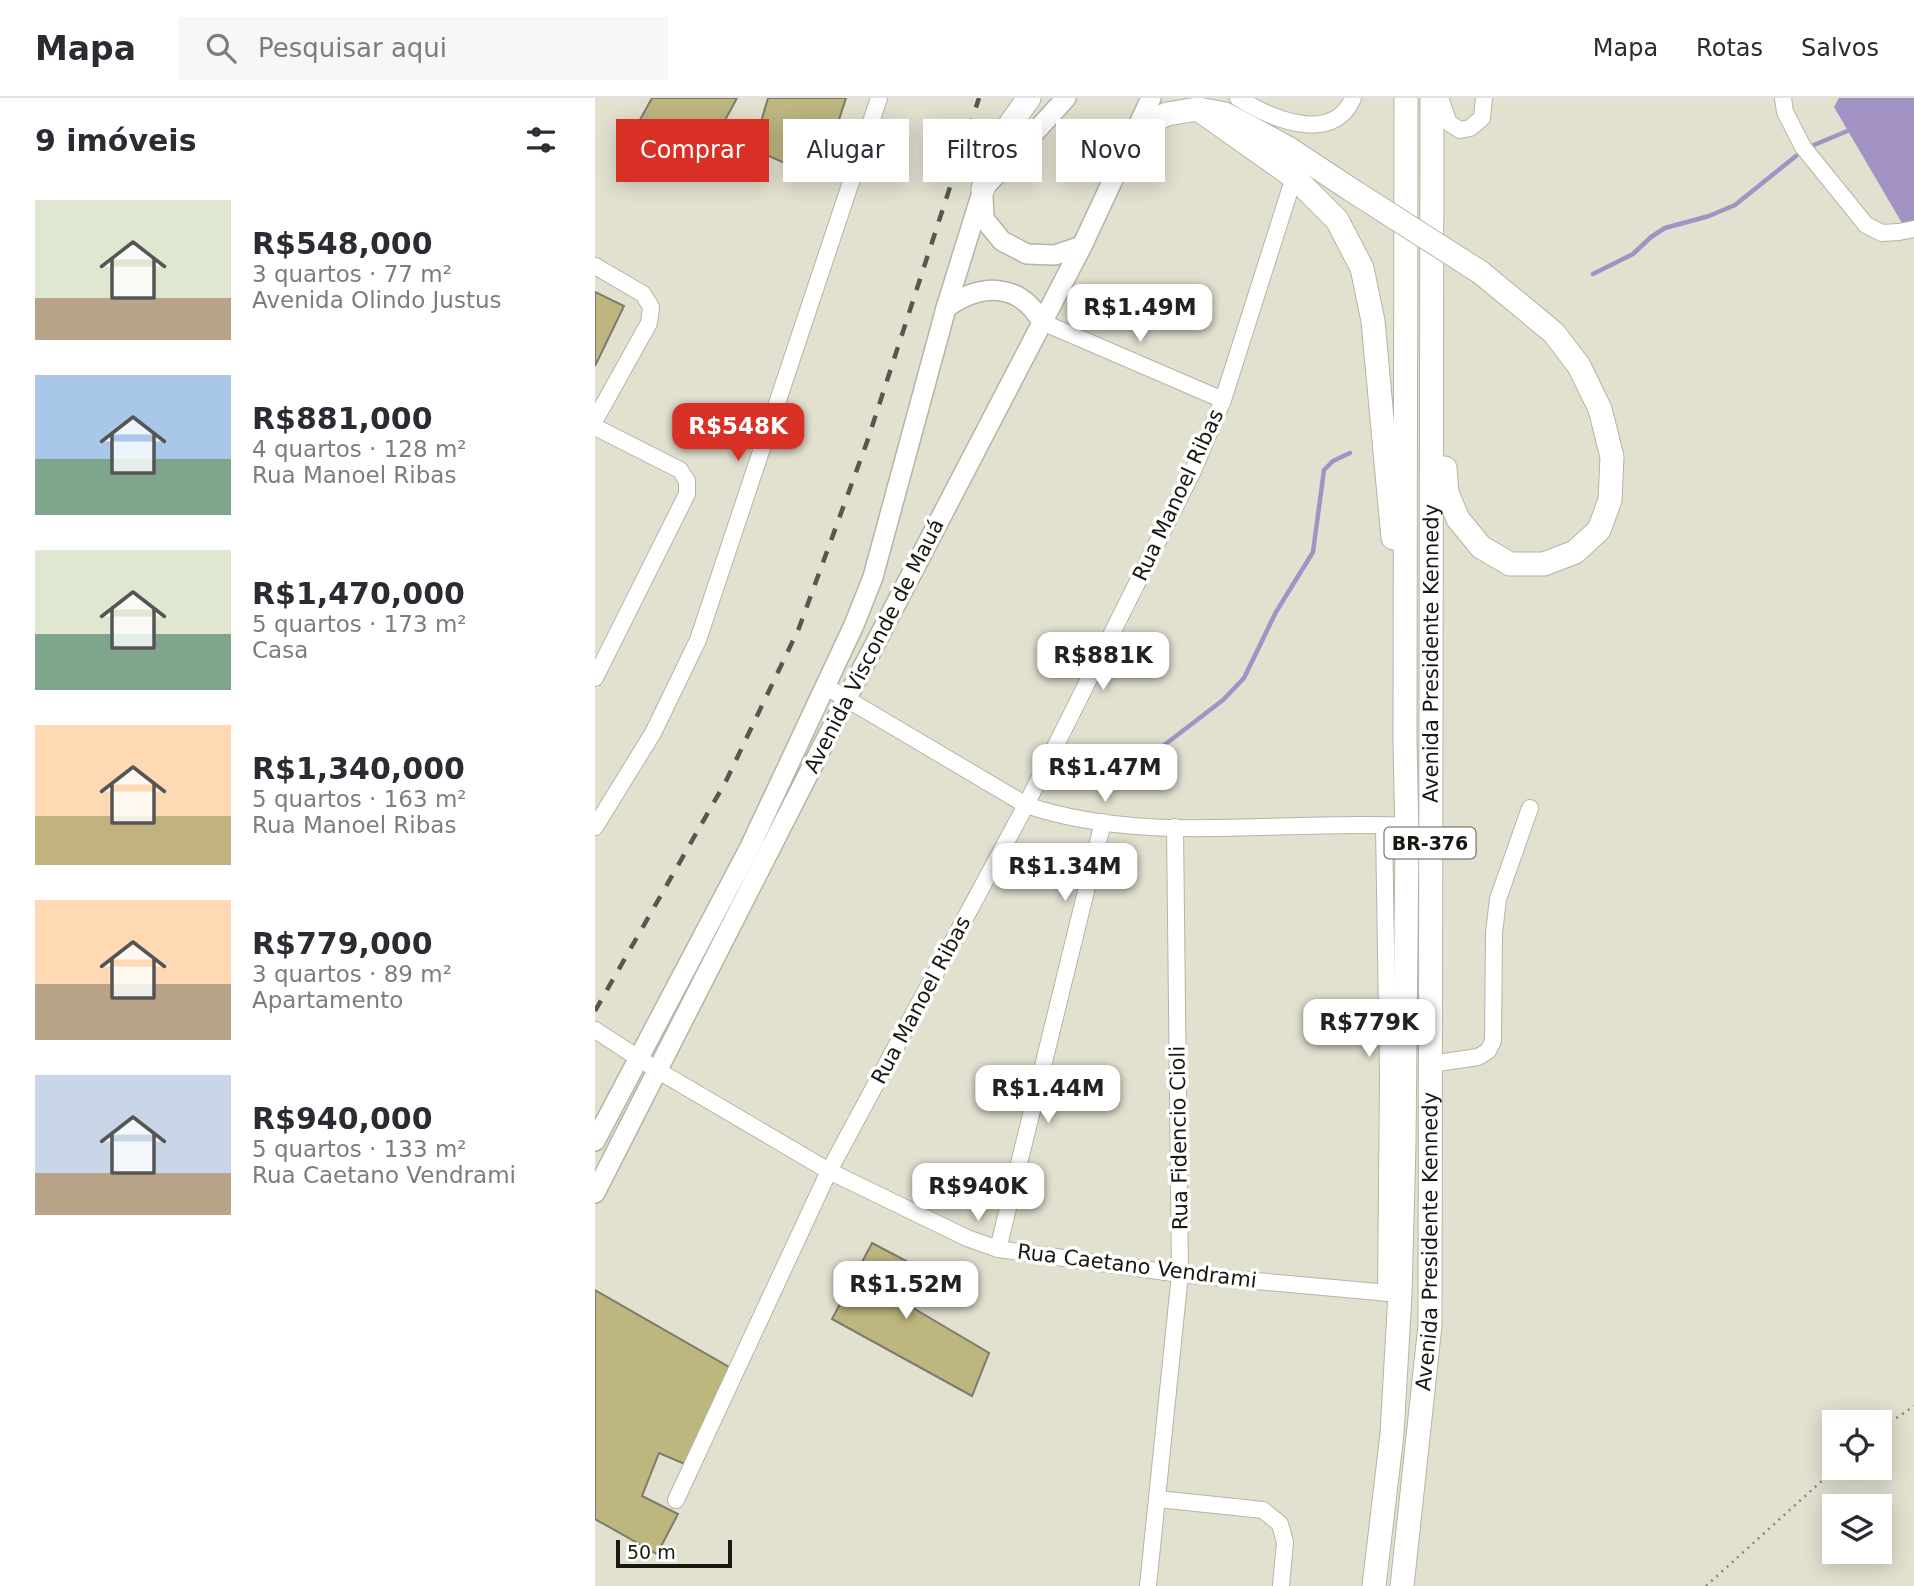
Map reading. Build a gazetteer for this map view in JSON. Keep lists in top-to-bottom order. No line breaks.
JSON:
{"streets":{"highway":["Avenida Presidente Kennedy","BR-376"],"main road":["Avenida Visconde de Mauá"],"street":["Rua Manoel Ribas","Rua Fidencio Cioli","Rua Caetano Vendrami"]},"crossings":[["Rua Manoel Ribas","Rua Caetano Vendrami"],["Avenida Visconde de Mauá","Rua Caetano Vendrami"],["Avenida Presidente Kennedy","Rua Caetano Vendrami"],["Rua Fidencio Cioli","Rua Caetano Vendrami"]],"scale_bar":"50 m","page":{"header":"Mapa","search":"Pesquisar aqui","nav":["Mapa","Rotas","Salvos"],"heading":"9 imóveis","chip":["Comprar","Alugar","Filtros","Novo"],"list":[{"name":"R$548,000","note":"3 quartos · 77 m² · Avenida Olindo Justus"},{"name":"R$881,000","note":"4 quartos · 128 m² · Rua Manoel Ribas"},{"name":"R$1,470,000","note":"5 quartos · 173 m² · Casa"},{"name":"R$1,340,000","note":"5 quartos · 163 m² · Rua Manoel Ribas"},{"name":"R$779,000","note":"3 quartos · 89 m² · Apartamento"},{"name":"R$940,000","note":"5 quartos · 133 m² · Rua Caetano Vendrami"}],"price":["R$1.49M","R$548K","R$881K","R$1.47M","R$1.34M","R$779K","R$1.44M","R$940K","R$1.52M"],"scale":"50 m"}}
